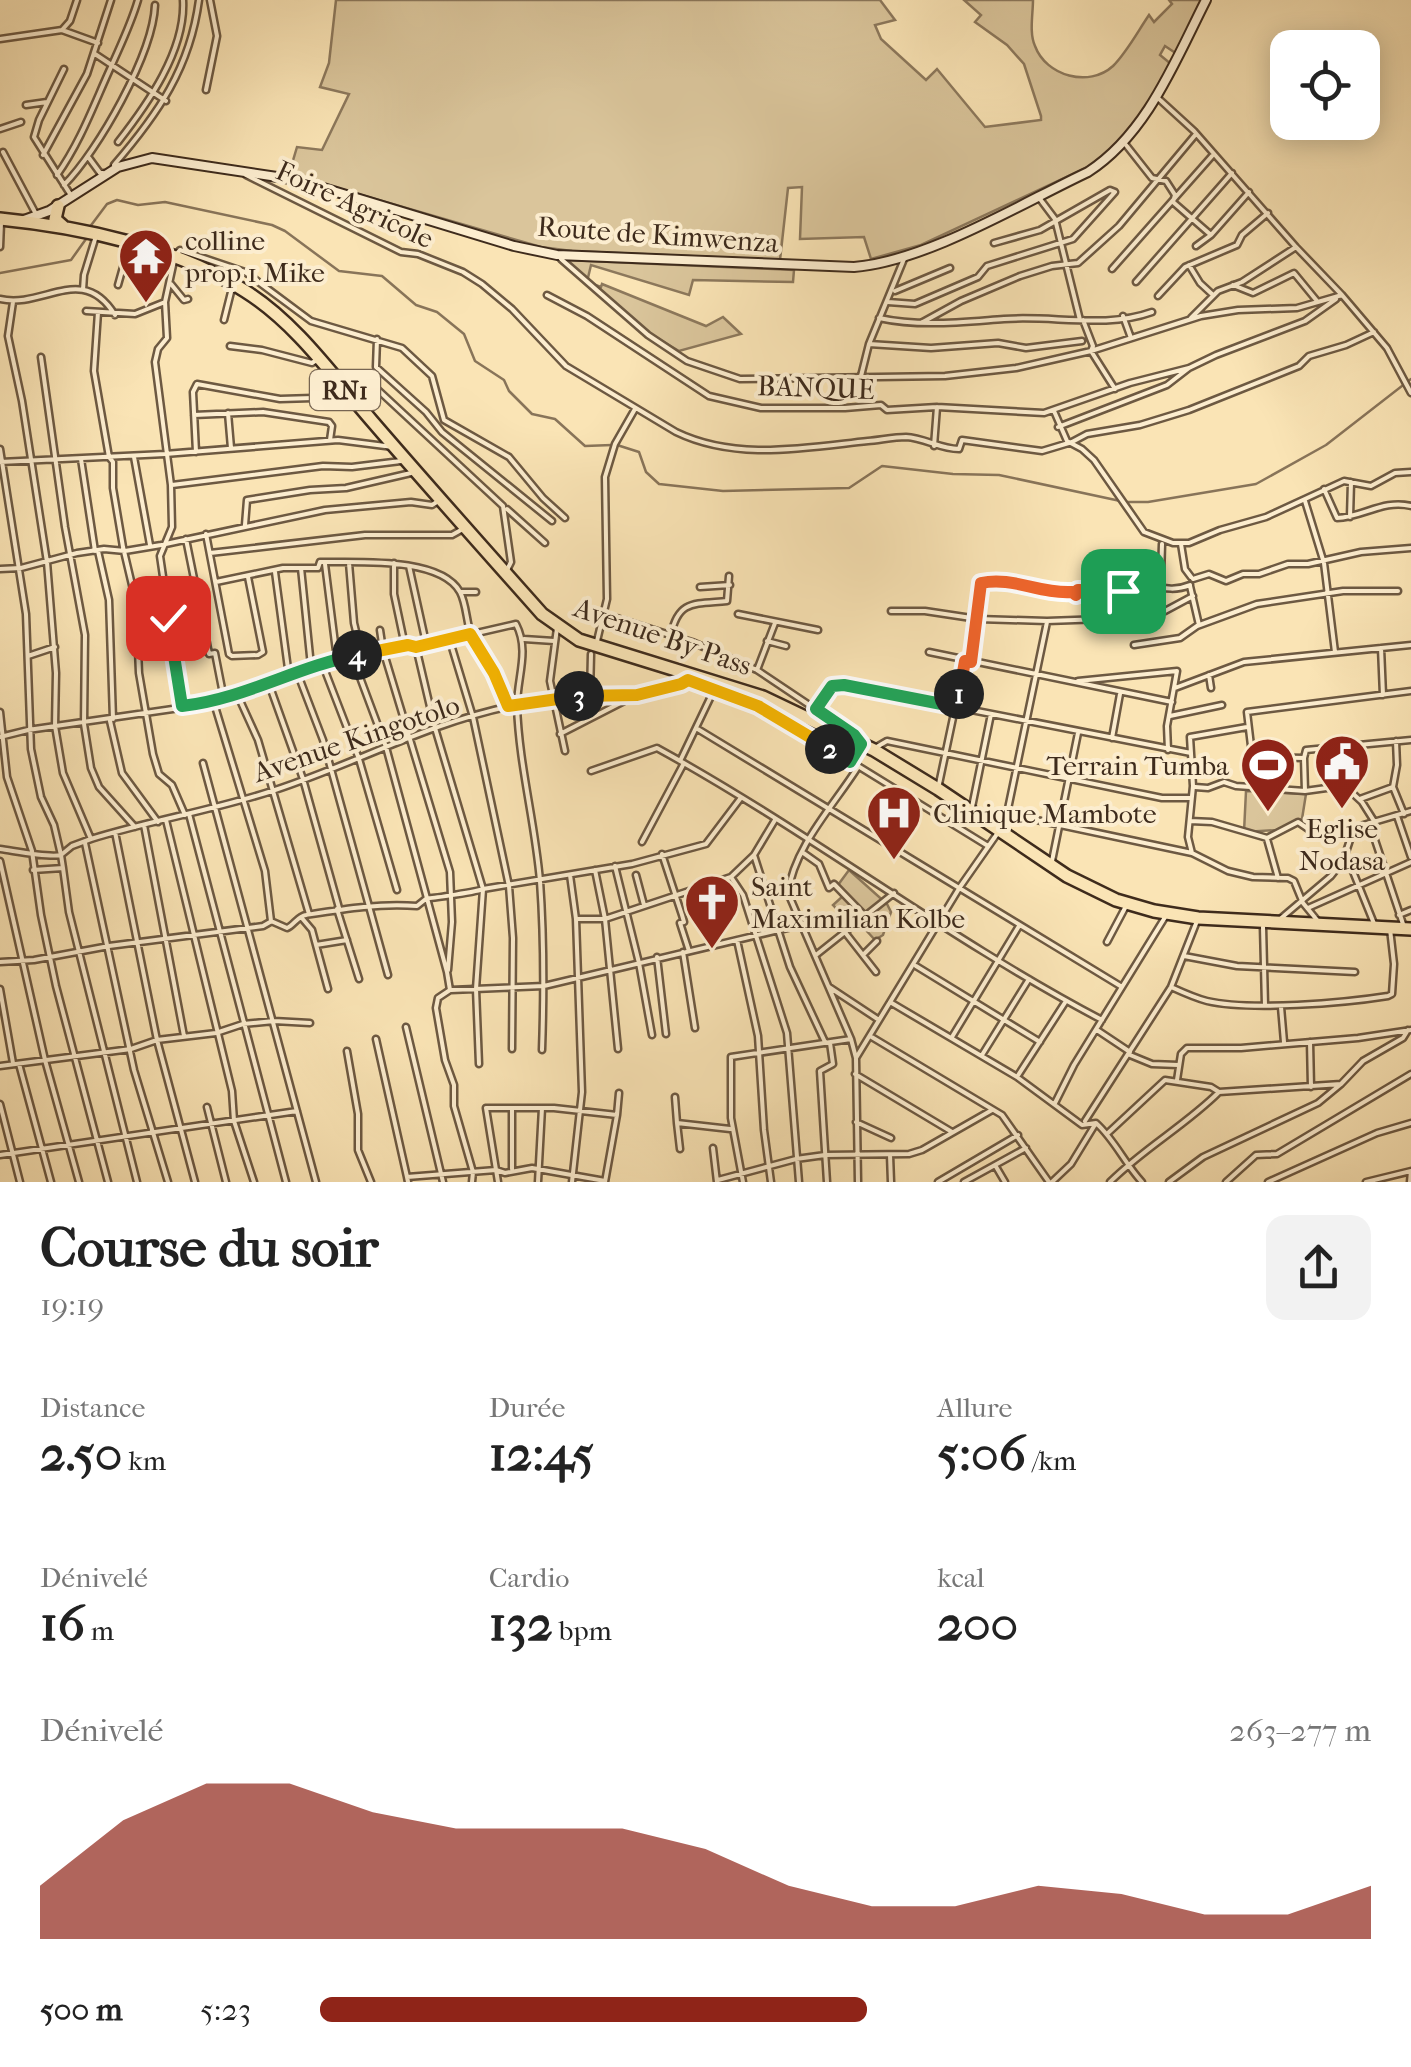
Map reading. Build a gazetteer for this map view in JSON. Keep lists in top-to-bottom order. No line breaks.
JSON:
{"streets":{"highway":["RN1","Avenue By Pass"],"street":["Foire Agricole","Route de Kimwenza","BANQUE","Avenue Kingotolo"]},"crossings":[["Foire Agricole","Route de Kimwenza"],["Route de Kimwenza","Avenue By Pass"],["Avenue By Pass","Avenue Kingotolo"]],"places":{"temple":["colline prop 1 Mike"],"public building":["Eglise Nodasa"],"sports":["Terrain Tumba"],"hospital":["Clinique Mambote"],"church":["Saint Maximilian Kolbe"]},"page":{"pins":["4","1","3","2"],"heading":["Course du soir","19:19"],"stats":[["Distance","2.50 km"],["Durée","12:45"],["Allure","5:06 /km"],["Dénivelé","16 m"],["Cardio","132 bpm"],["kcal","200"]],"chart":["Dénivelé","263–277 m"],"list":[{"name":"500 m","note":"5:23"}]}}
